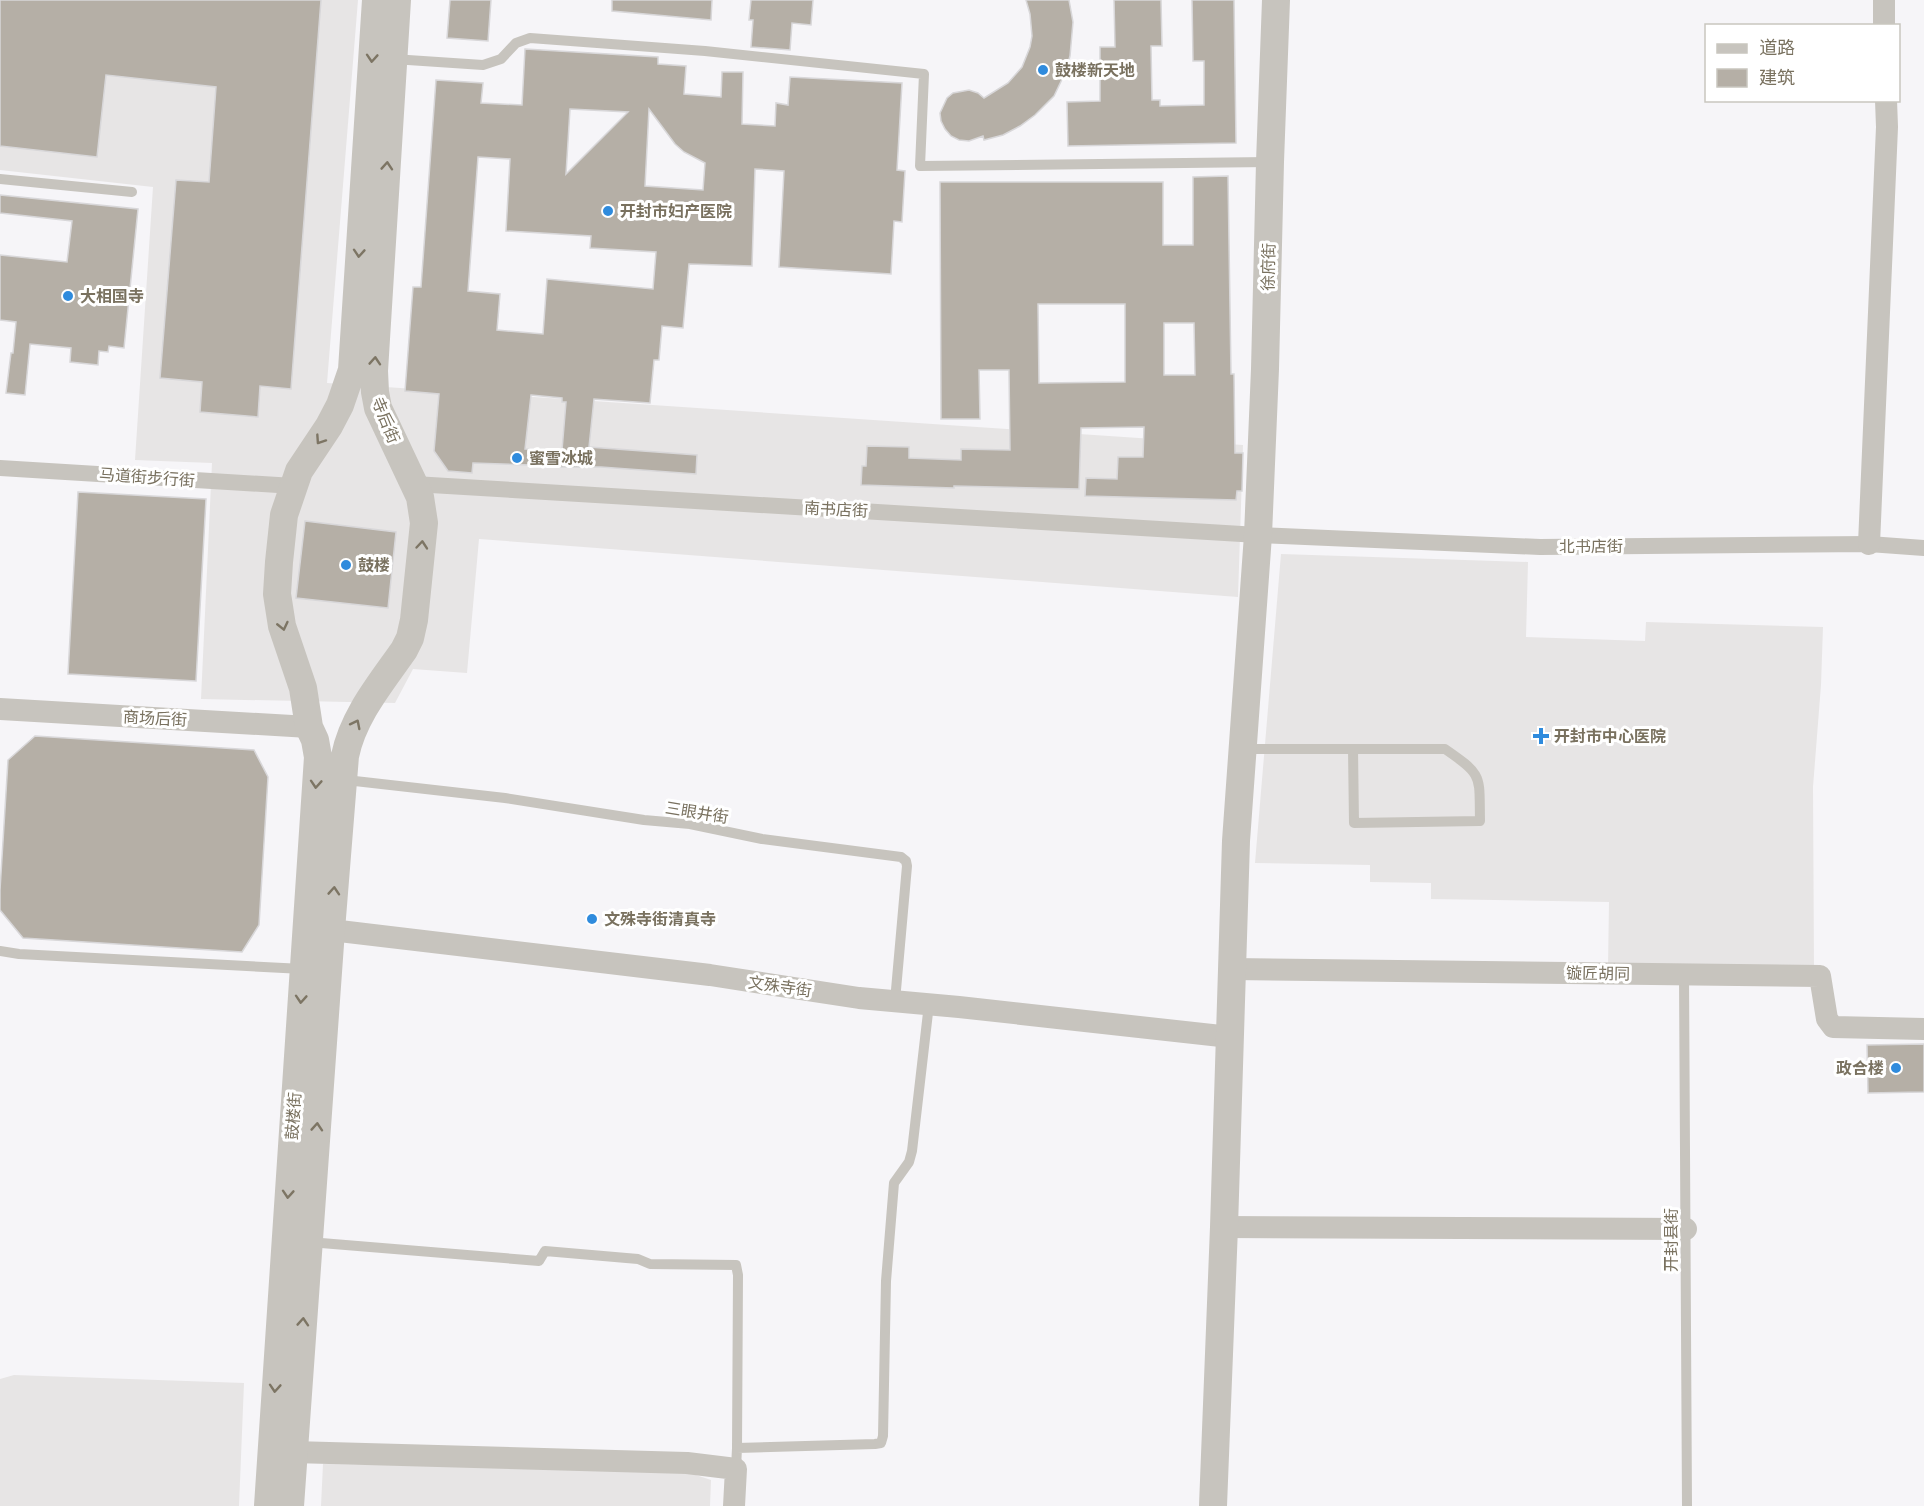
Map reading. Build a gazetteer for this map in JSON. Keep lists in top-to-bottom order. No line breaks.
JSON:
{"streets":{"street":["徐府街","寺后街","马道街步行街","南书店街","北书店街","商场后街","镟匠胡同","文殊寺街","鼓楼街"],"lane":["三眼井街","开封县街"]},"crossings":[["徐府街","南书店街"],["徐府街","北书店街"],["徐府街","镟匠胡同"],["徐府街","文殊寺街"],["寺后街","南书店街"],["寺后街","三眼井街"],["寺后街","鼓楼街"],["南书店街","北书店街"],["商场后街","鼓楼街"],["三眼井街","文殊寺街"],["三眼井街","鼓楼街"],["镟匠胡同","开封县街"],["文殊寺街","鼓楼街"]],"places":{"other":["鼓楼新天地","开封市妇产医院","大相国寺","蜜雪冰城","鼓楼","文殊寺街清真寺","政合楼"],"health":["开封市中心医院"]},"legend":["道路","建筑"]}
